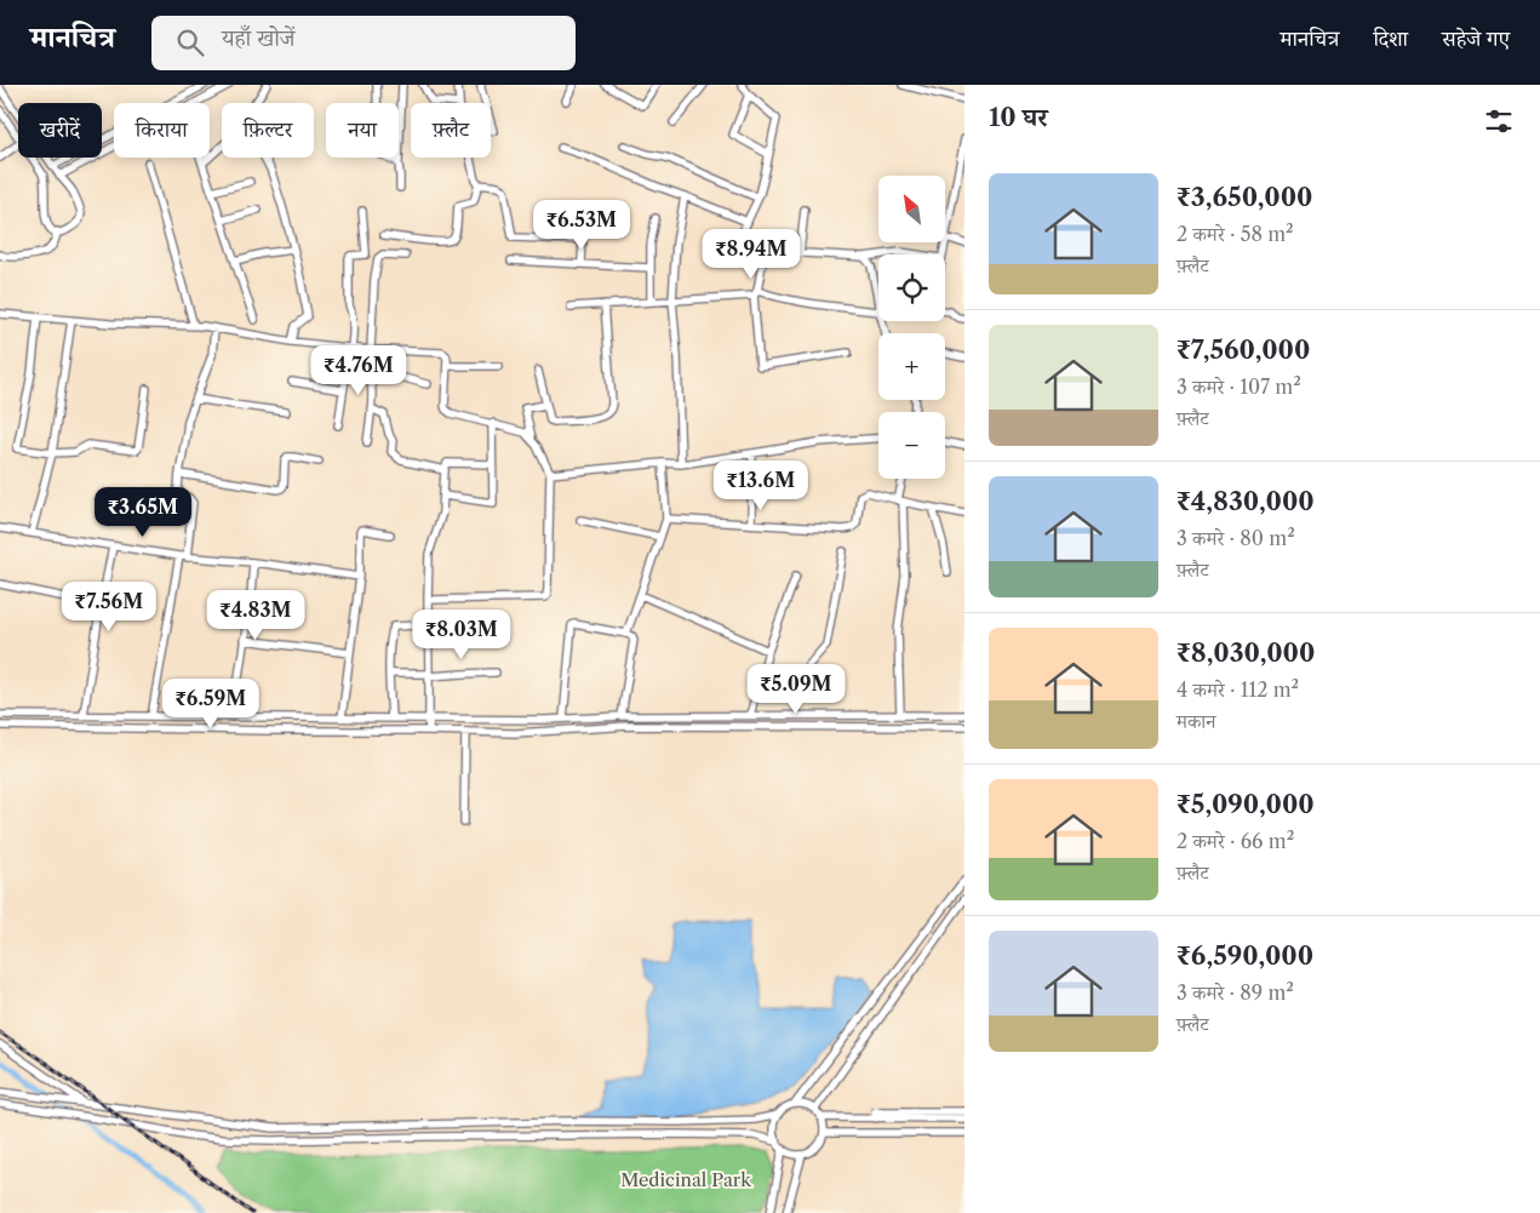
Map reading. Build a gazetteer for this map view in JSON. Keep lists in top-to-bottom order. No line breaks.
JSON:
{"parks":["Medicinal Park"],"north":"top left","page":{"header":"मानचित्र","search":"यहाँ खोजें","nav":["मानचित्र","दिशा","सहेजे गए"],"heading":"10 घर","chip":["खरीदें","किराया","फ़िल्टर","नया","फ़्लैट"],"list":[{"name":"₹3,650,000","note":"2 कमरे · 58 m² · फ़्लैट"},{"name":"₹7,560,000","note":"3 कमरे · 107 m² · फ़्लैट"},{"name":"₹4,830,000","note":"3 कमरे · 80 m² · फ़्लैट"},{"name":"₹8,030,000","note":"4 कमरे · 112 m² · मकान"},{"name":"₹5,090,000","note":"2 कमरे · 66 m² · फ़्लैट"},{"name":"₹6,590,000","note":"3 कमरे · 89 m² · फ़्लैट"}],"map_buttons":["+","−"],"price":["₹6.53M","₹8.94M","₹4.76M","₹13.6M","₹3.65M","₹7.56M","₹4.83M","₹8.03M","₹5.09M","₹6.59M"]}}
